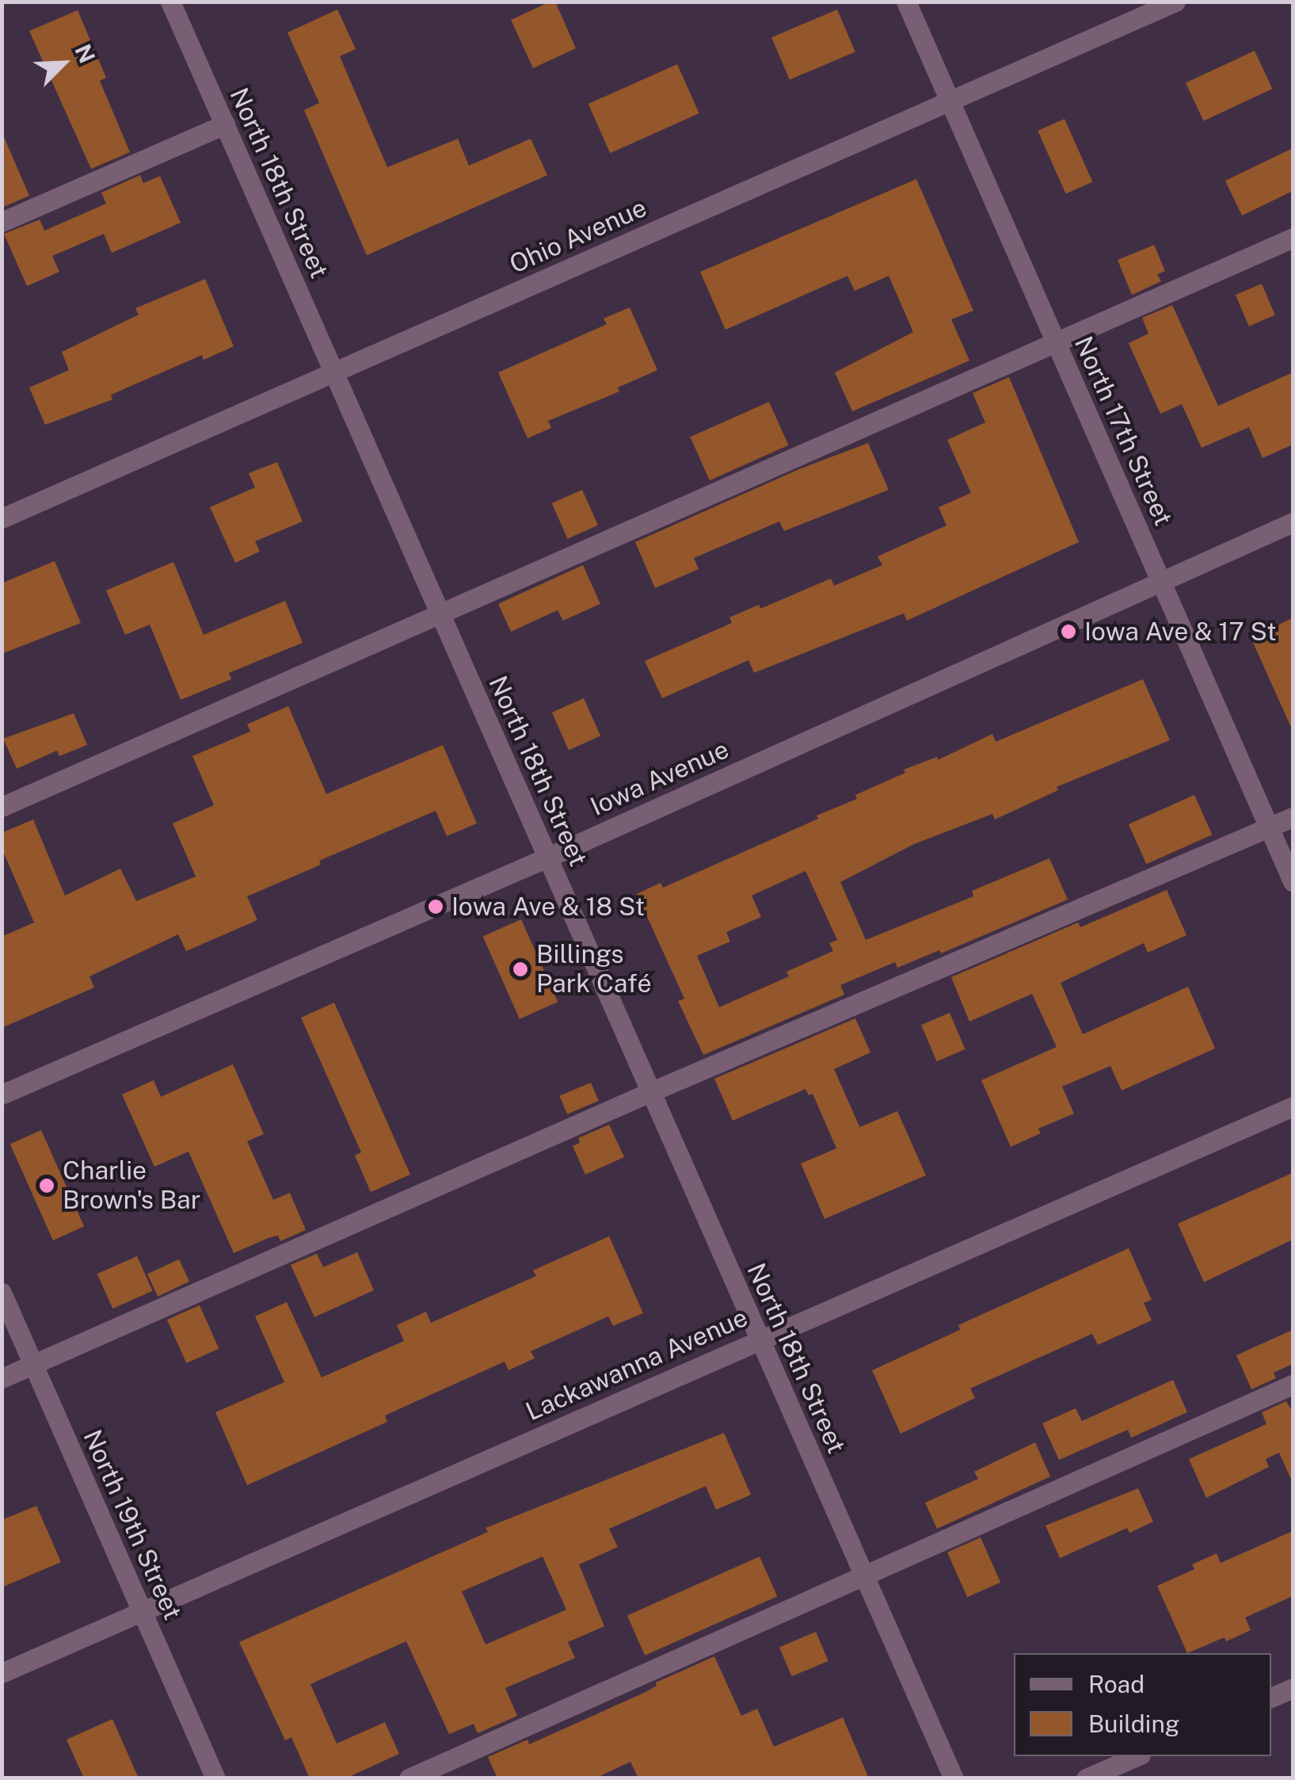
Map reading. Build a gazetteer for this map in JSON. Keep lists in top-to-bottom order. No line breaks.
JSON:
{"streets":{"street":["North 18th Street","Ohio Avenue","North 17th Street","Iowa Avenue","Lackawanna Avenue","North 19th Street"]},"crossings":[["North 18th Street","Ohio Avenue"],["North 18th Street","Iowa Avenue"],["North 18th Street","Lackawanna Avenue"],["Ohio Avenue","North 17th Street"],["North 17th Street","Iowa Avenue"],["Lackawanna Avenue","North 19th Street"]],"places":["Iowa Ave & 17 St","Iowa Ave & 18 St","Billings Park Café","Charlie Brown's Bar"],"legend":["Road","Building"],"north":"top right"}
